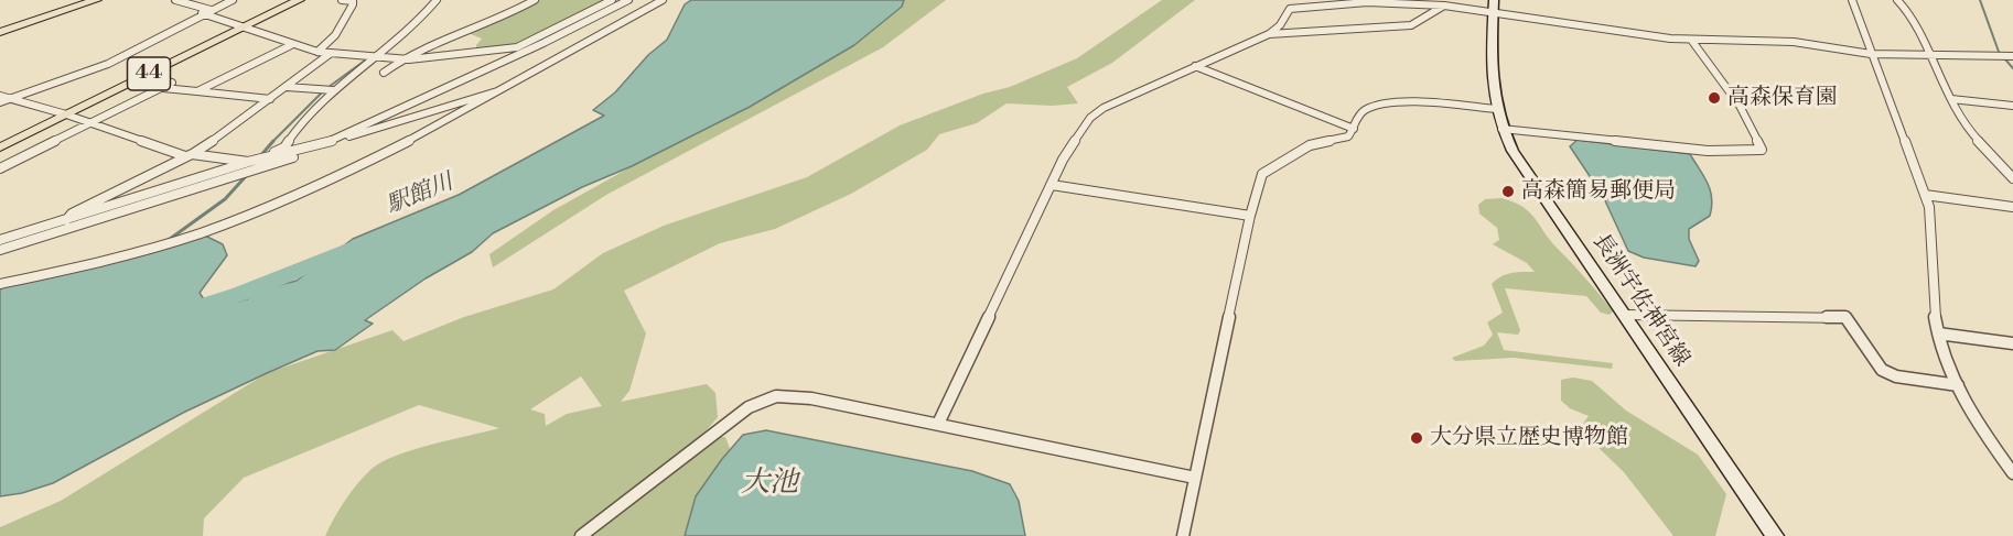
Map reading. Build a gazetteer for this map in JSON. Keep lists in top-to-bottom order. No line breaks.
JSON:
{"streets":{"main road":["44","長洲宇佐神宮線"]},"water":["駅館川","大池"],"places":["高森保育園","高森簡易郵便局","大分県立歴史博物館"]}
